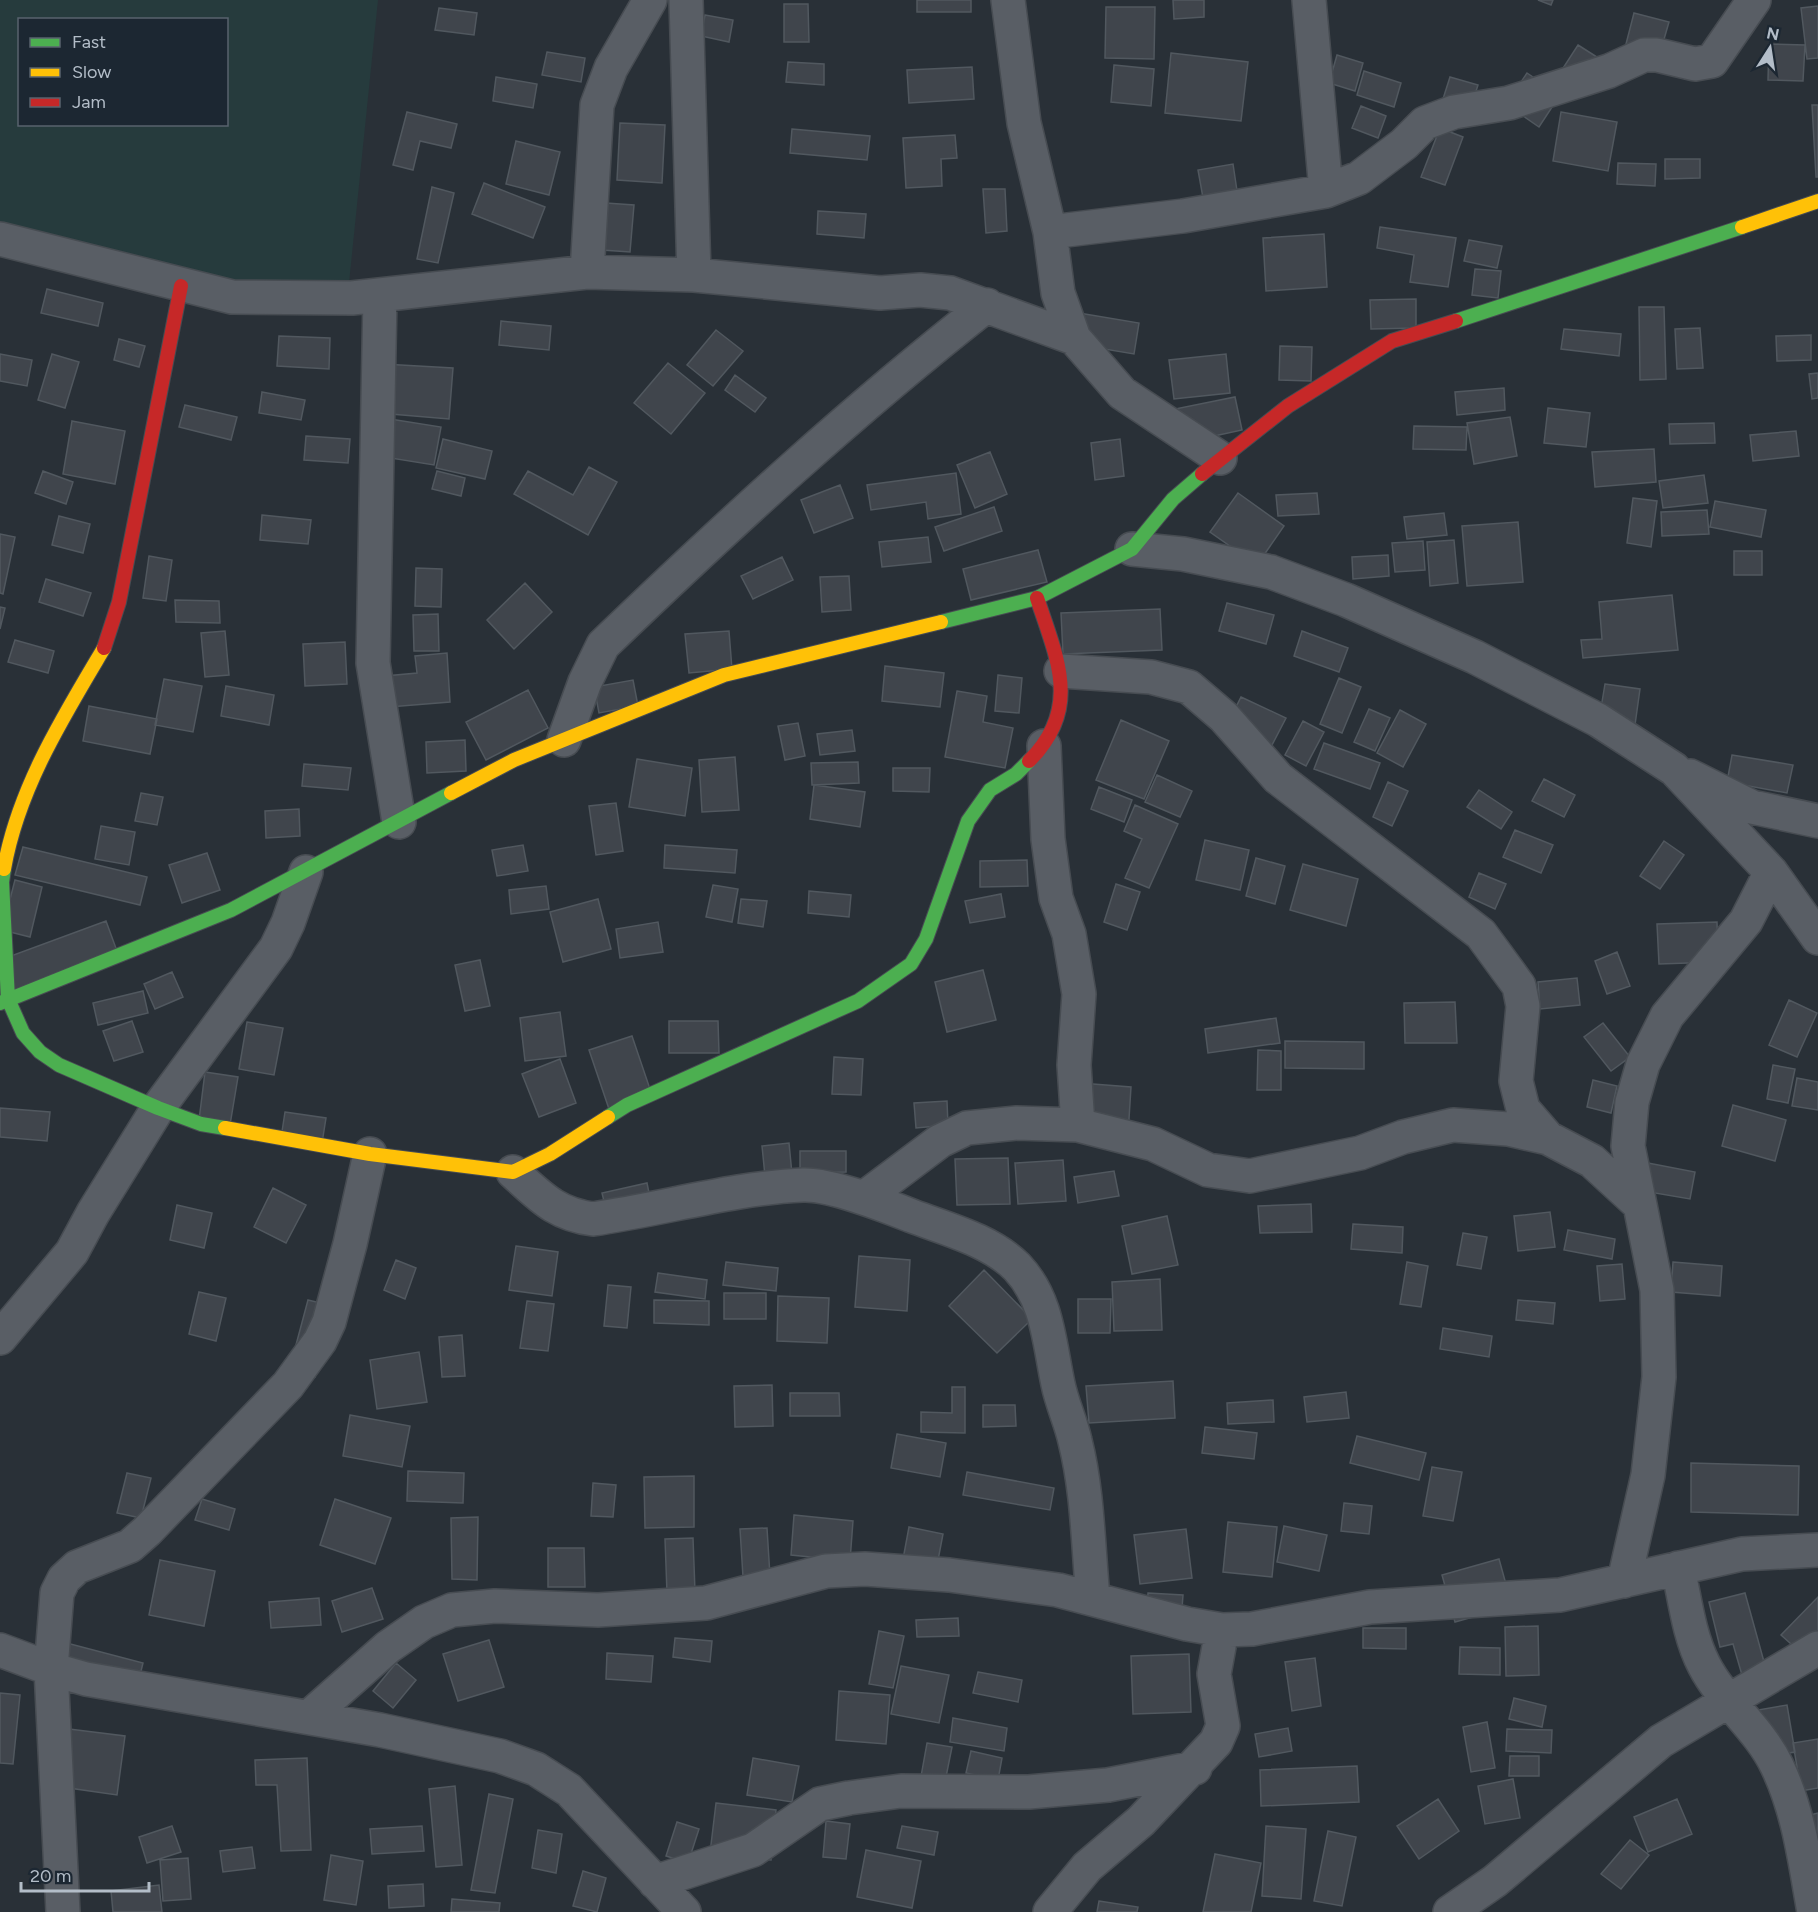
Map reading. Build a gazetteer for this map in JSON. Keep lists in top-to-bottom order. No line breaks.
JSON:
{"legend":["Fast","Slow","Jam"],"scale_bar":"20 m","north":"top"}
